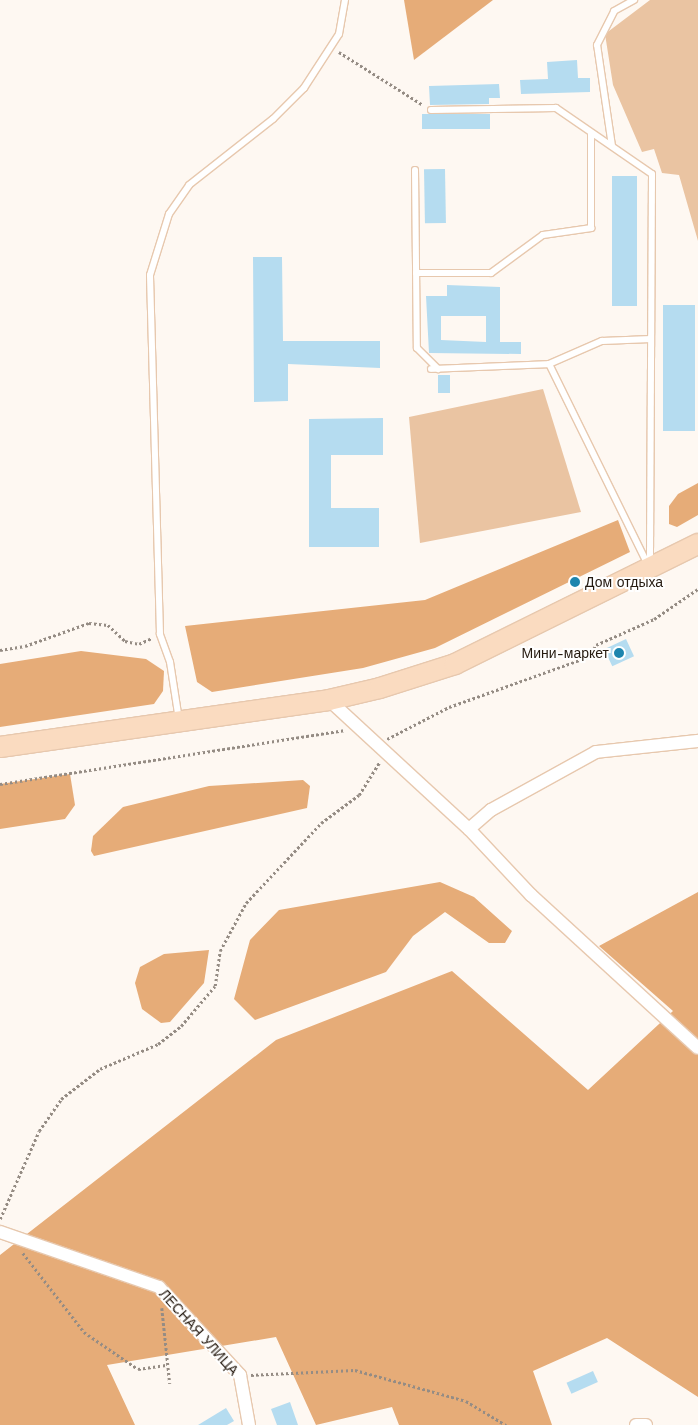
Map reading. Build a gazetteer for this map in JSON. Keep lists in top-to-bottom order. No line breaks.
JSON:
{"streets":{"street":["ЛЕСНАЯ УЛИЦА"]},"places":["Дом отдыха","Мини-маркет"]}
